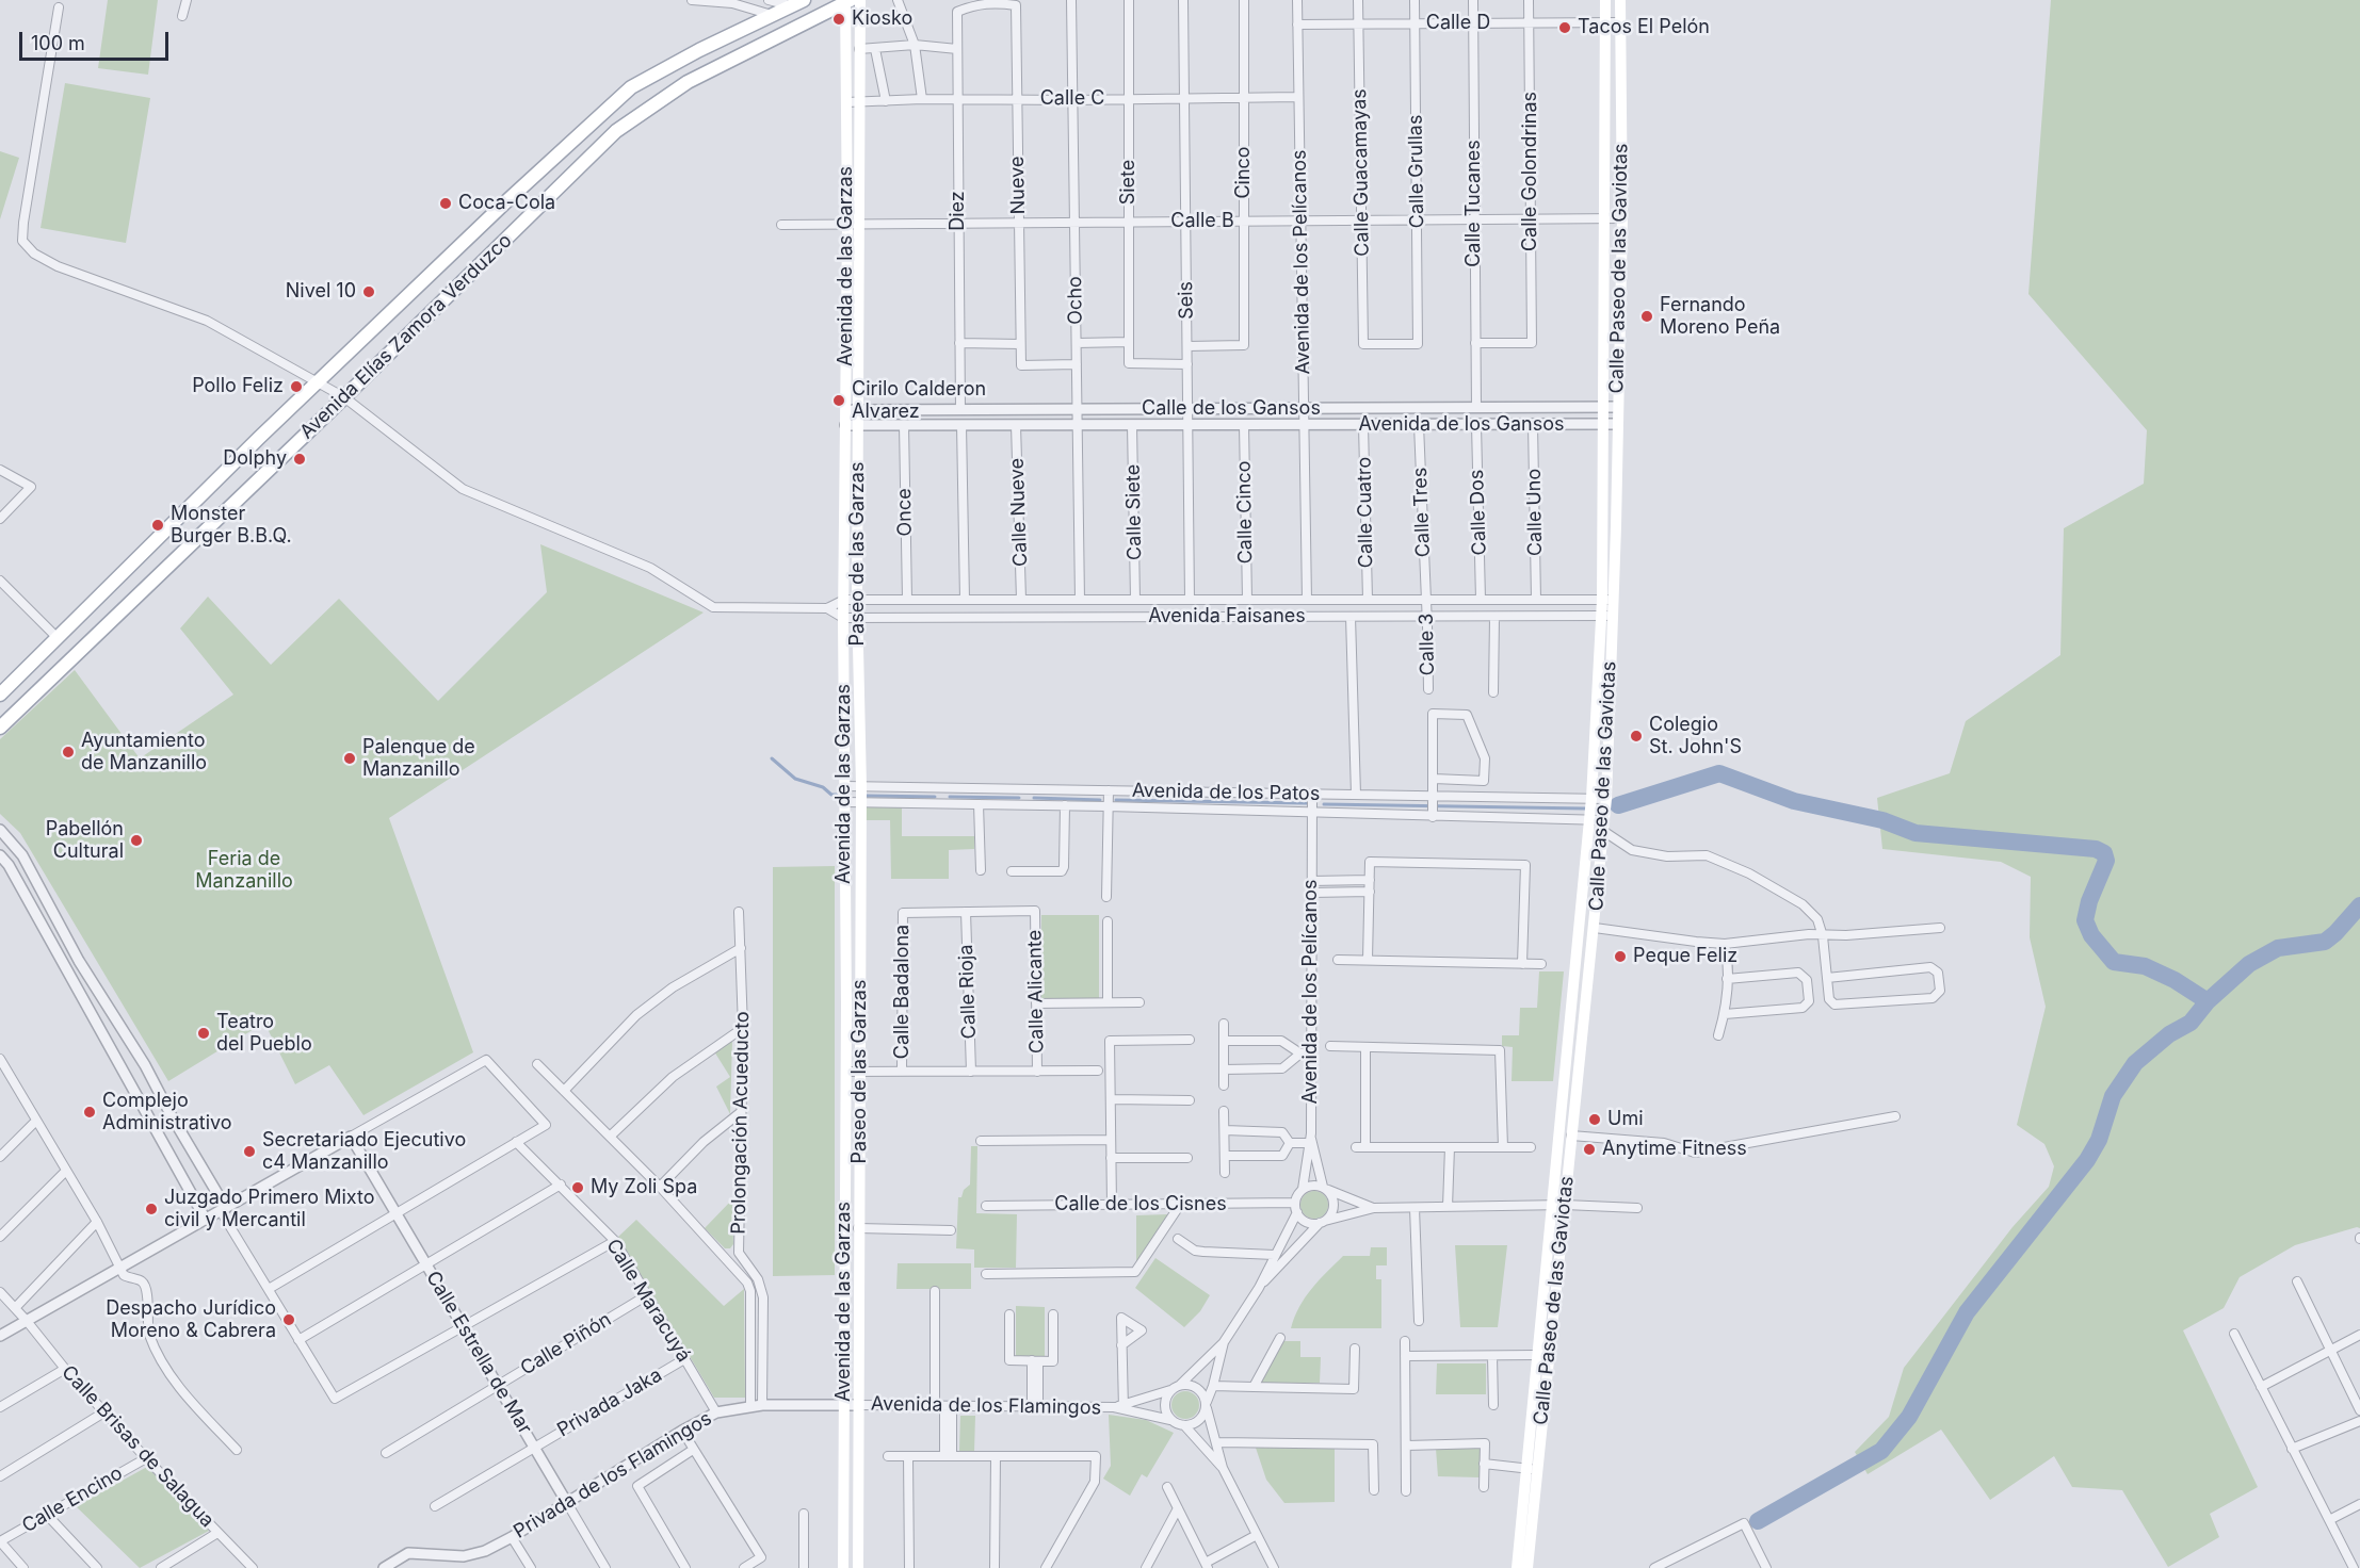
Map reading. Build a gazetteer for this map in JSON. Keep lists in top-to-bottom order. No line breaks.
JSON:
{"streets":{"main road":["Avenida de las Garzas","Calle Paseo de las Gaviotas","Avenida Elías Zamora Verduzco","Paseo de las Garzas"],"street":["Calle D","Calle C","Calle Grullas","Calle Golondrinas","Cinco","Calle Guacamayas","Siete","Nueve","Calle Tucanes","Diez","Calle B","Avenida de los Pelícanos","Ocho","Seis","Calle de los Gansos","Avenida de los Gansos","Once","Calle Nueve","Calle Siete","Calle Cinco","Calle Cuatro","Calle Tres","Calle Dos","Calle Uno","Avenida Faisanes","Calle 3","Avenida de los Patos","Calle Badalona","Calle Rioja","Calle Alicante","Prolongación Acueducto","Calle de los Cisnes","Calle Maracuyá","Calle Piñón","Calle Estrella de Mar","Privada Jaka","Avenida de los Flamingos","Calle Brisas de Salagua","Privada de los Flamingos","Calle Encino"]},"crossings":[["Calle D","Calle Grullas"],["Calle D","Calle Golondrinas"],["Calle D","Calle Guacamayas"],["Calle D","Calle Tucanes"],["Calle D","Avenida de los Pelícanos"],["Calle D","Calle Paseo de las Gaviotas"],["Calle C","Cinco"],["Calle C","Siete"],["Calle C","Nueve"],["Calle C","Diez"],["Calle C","Avenida de los Pelícanos"],["Calle C","Avenida de las Garzas"],["Calle C","Ocho"],["Calle C","Seis"],["Calle C","Paseo de las Garzas"],["Calle Grullas","Calle Guacamayas"],["Calle Grullas","Calle B"],["Calle Golondrinas","Calle Tucanes"],["Calle Golondrinas","Calle B"],["Cinco","Calle B"],["Cinco","Seis"],["Calle Guacamayas","Calle B"],["Siete","Calle B"],["Siete","Seis"],["Nueve","Diez"],["Nueve","Calle B"],["Nueve","Ocho"],["Calle Tucanes","Calle B"],["Calle Tucanes","Calle de los Gansos"],["Diez","Calle B"],["Diez","Calle de los Gansos"],["Calle B","Avenida de los Pelícanos"],["Calle B","Avenida de las Garzas"],["Calle B","Calle Paseo de las Gaviotas"],["Calle B","Ocho"],["Calle B","Seis"],["Calle B","Paseo de las Garzas"],["Avenida de los Pelícanos","Calle de los Gansos"],["Avenida de los Pelícanos","Avenida de los Gansos"],["Avenida de los Pelícanos","Avenida Faisanes"],["Avenida de los Pelícanos","Avenida de los Patos"],["Avenida de los Pelícanos","Calle de los Cisnes"],["Avenida de las Garzas","Avenida Elías Zamora Verduzco"],["Avenida de las Garzas","Calle de los Gansos"],["Avenida de las Garzas","Avenida de los Gansos"],["Avenida de las Garzas","Avenida Faisanes"],["Avenida de las Garzas","Avenida de los Patos"],["Avenida de las Garzas","Privada de los Flamingos"],["Calle Paseo de las Gaviotas","Calle de los Gansos"],["Calle Paseo de las Gaviotas","Avenida de los Gansos"],["Calle Paseo de las Gaviotas","Avenida Faisanes"],["Calle Paseo de las Gaviotas","Avenida de los Patos"],["Ocho","Calle de los Gansos"],["Ocho","Avenida de los Gansos"],["Ocho","Avenida Faisanes"],["Seis","Calle de los Gansos"],["Seis","Avenida de los Gansos"],["Seis","Avenida Faisanes"],["Calle de los Gansos","Paseo de las Garzas"],["Avenida de los Gansos","Once"],["Avenida de los Gansos","Calle Nueve"],["Avenida de los Gansos","Calle Siete"],["Avenida de los Gansos","Calle Cinco"],["Avenida de los Gansos","Calle Cuatro"],["Avenida de los Gansos","Calle Tres"],["Avenida de los Gansos","Calle Dos"],["Avenida de los Gansos","Calle Uno"],["Avenida de los Gansos","Paseo de las Garzas"],["Once","Avenida Faisanes"],["Calle Nueve","Avenida Faisanes"],["Calle Siete","Avenida Faisanes"],["Calle Cinco","Avenida Faisanes"],["Calle Cuatro","Avenida Faisanes"],["Calle Tres","Avenida Faisanes"],["Calle Tres","Calle 3"],["Calle Dos","Avenida Faisanes"],["Calle Uno","Avenida Faisanes"],["Paseo de las Garzas","Avenida Faisanes"],["Paseo de las Garzas","Avenida de los Patos"],["Paseo de las Garzas","Avenida de los Flamingos"],["Paseo de las Garzas","Privada de los Flamingos"],["Avenida Faisanes","Calle 3"],["Calle Badalona","Calle Rioja"],["Calle Badalona","Calle Alicante"],["Calle Rioja","Calle Alicante"],["Prolongación Acueducto","Privada de los Flamingos"],["Calle Maracuyá","Calle Piñón"],["Calle Maracuyá","Privada Jaka"],["Calle Maracuyá","Privada de los Flamingos"],["Calle Piñón","Calle Estrella de Mar"],["Calle Estrella de Mar","Privada Jaka"],["Calle Estrella de Mar","Privada de los Flamingos"],["Avenida de los Flamingos","Privada de los Flamingos"],["Calle Brisas de Salagua","Calle Encino"]],"parks":["Feria de Manzanillo"],"places":["Kiosko","Tacos El Pelón","Coca-Cola","Nivel 10","Fernando Moreno Peña","Pollo Feliz","Cirilo Calderon Alvarez","Dolphy","Monster Burger B.B.Q.","Colegio St. John'S","Ayuntamiento de Manzanillo","Palenque de Manzanillo","Pabellón Cultural","Peque Feliz","Teatro del Pueblo","Complejo Administrativo","Umi","Anytime Fitness","Secretariado Ejecutivo c4 Manzanillo","My Zoli Spa","Juzgado Primero Mixto civil y Mercantil","Despacho Jurídico Moreno & Cabrera"],"scale_bar":"100 m"}
